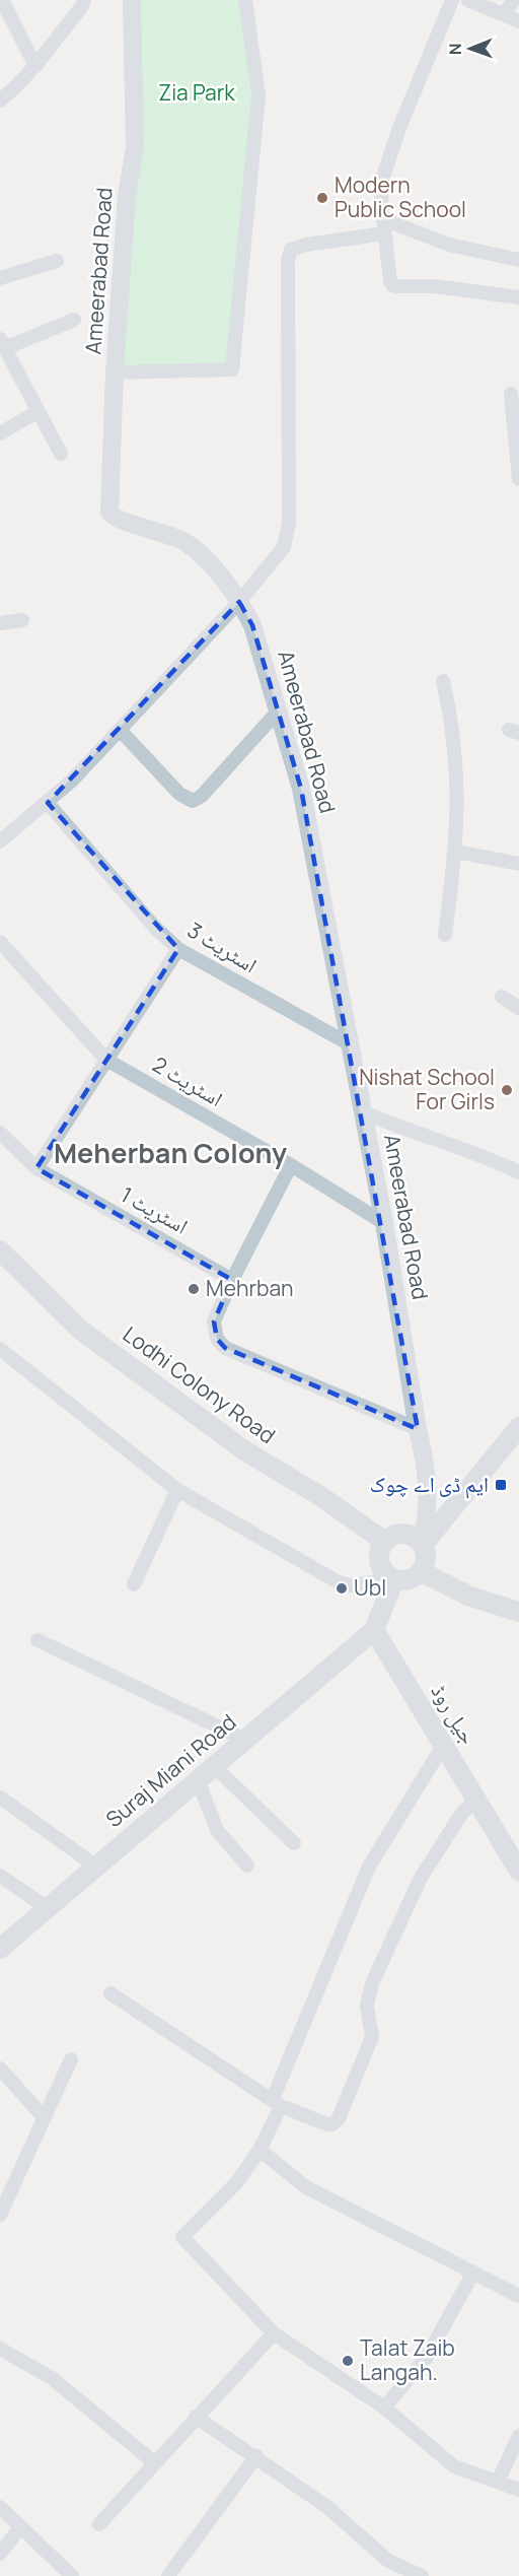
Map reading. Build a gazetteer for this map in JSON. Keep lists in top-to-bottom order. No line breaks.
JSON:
{"streets":{"main road":["Lodhi Colony Road","جیل روڈ","Suraj Miani Road"],"street":["Ameerabad Road","اسٹریٹ 3","اسٹریٹ 2","اسٹریٹ 1"]},"crossings":[["Ameerabad Road","اسٹریٹ 3"],["Ameerabad Road","اسٹریٹ 2"],["Ameerabad Road","Lodhi Colony Road"],["جیل روڈ","Suraj Miani Road"]],"districts":["Meherban Colony"],"parks":["Zia Park"],"places":{"other":["Modern Public School","Nishat School For Girls","Mehrban","Ubl","Talat Zaib Langah."],"transit":["ایم ڈی اے چوک"]},"north":"left"}
